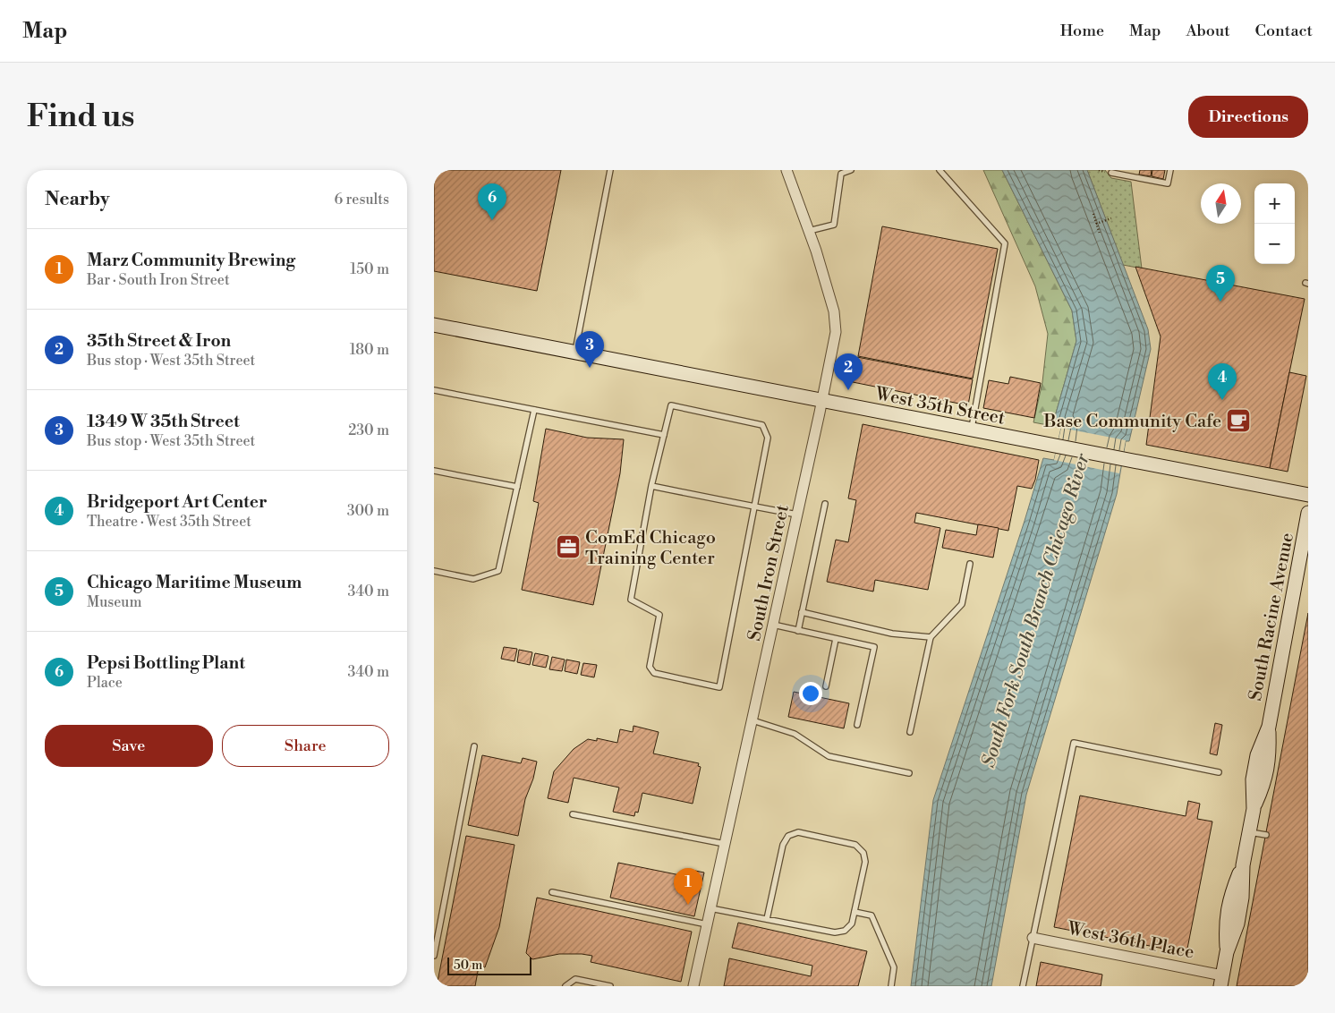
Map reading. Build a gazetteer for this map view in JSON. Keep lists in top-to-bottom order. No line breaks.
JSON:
{"streets":{"main road":["West 35th Street","South Racine Avenue"],"street":["South Iron Street","West 36th Place"]},"crossings":[["West 35th Street","South Iron Street"],["South Racine Avenue","West 36th Place"]],"water":["South Fork South Branch Chicago River"],"places":{"cafe":["Base Community Cafe"],"office":["ComEd Chicago Training Center"]},"scale_bar":"50 m","north":"top","page":{"header":"Map","nav":["Home","Map","About","Contact"],"buttons":["Directions",["Save","Share"]],"title":"Find us","heading":["Nearby","6 results"],"map_buttons":["+","−"],"pins":["6","5","3","2","4","1"],"list":[{"mark":"1","name":"Marz Community Brewing","note":"Bar · South Iron Street","value":"150 m"},{"mark":"2","name":"35th Street & Iron","note":"Bus stop · West 35th Street","value":"180 m"},{"mark":"3","name":"1349 W 35th Street","note":"Bus stop · West 35th Street","value":"230 m"},{"mark":"4","name":"Bridgeport Art Center","note":"Theatre · West 35th Street","value":"300 m"},{"mark":"5","name":"Chicago Maritime Museum","note":"Museum","value":"340 m"},{"mark":"6","name":"Pepsi Bottling Plant","note":"Place","value":"340 m"}],"scale":"50 m"}}
